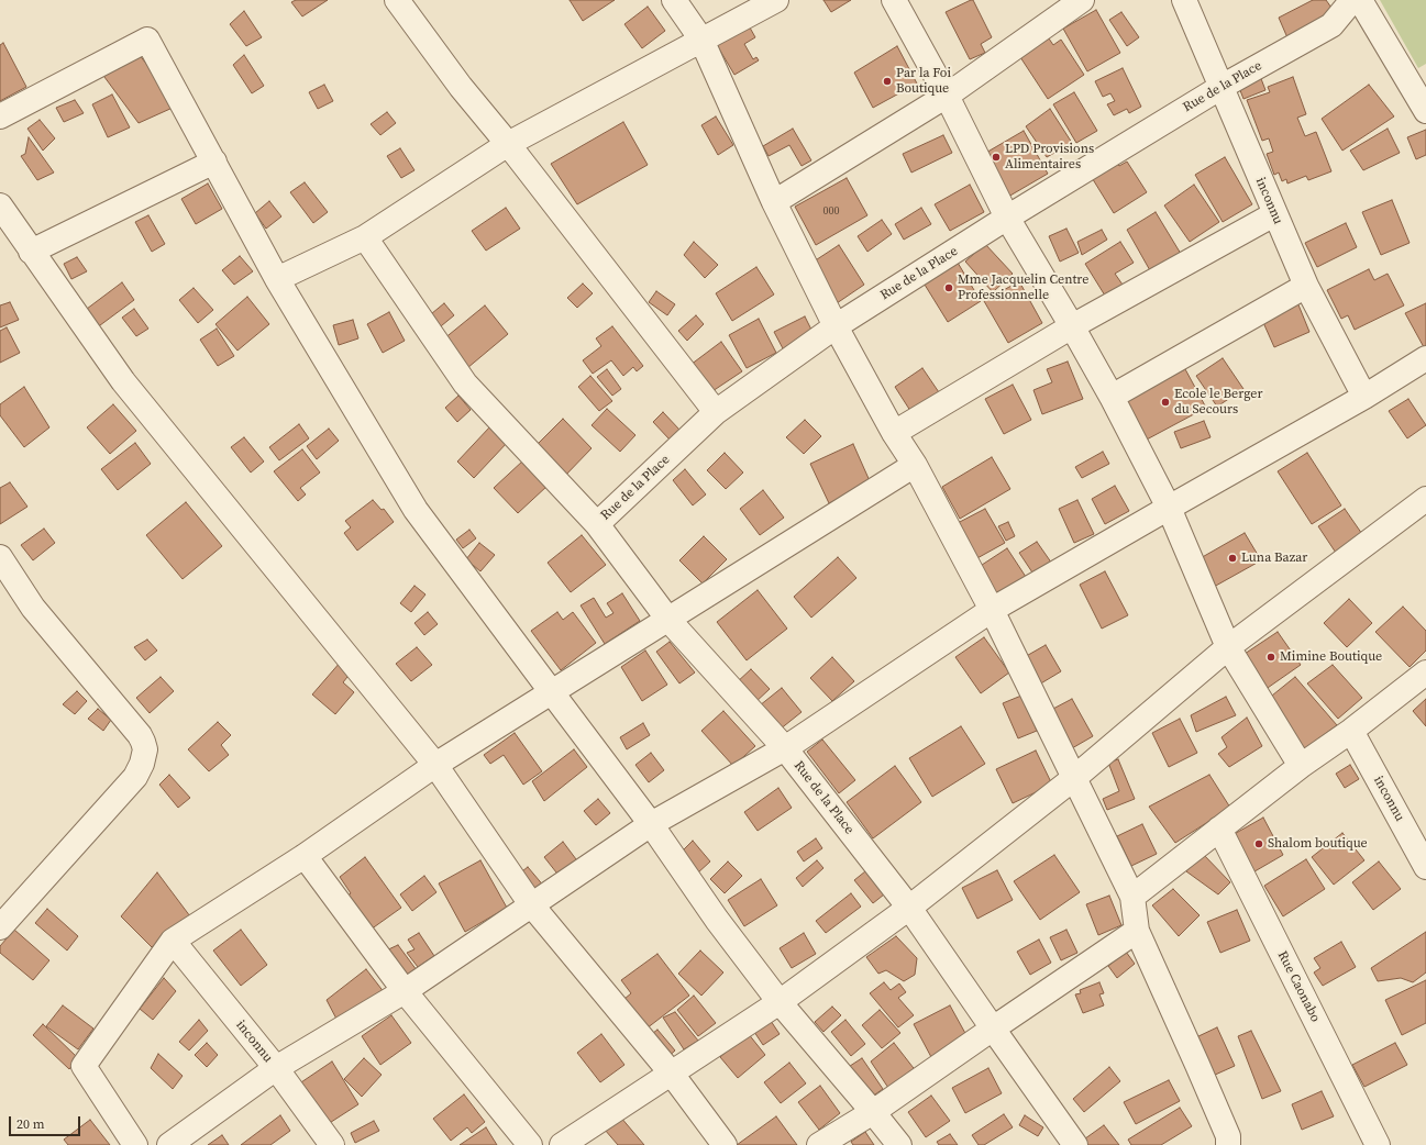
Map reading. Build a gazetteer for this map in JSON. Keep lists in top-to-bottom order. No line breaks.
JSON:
{"streets":{"street":["Rue de la Place","inconnu","Rue Caonabo"]},"crossings":[["Rue de la Place","inconnu"]],"places":["Par la Foi Boutique","LPD Provisions Alimentaires","Mme Jacquelin Centre Professionnelle","Ecole le Berger du Secours","Luna Bazar","Mimine Boutique","Shalom boutique"],"house_numbers":["000"],"scale_bar":"20 m"}
